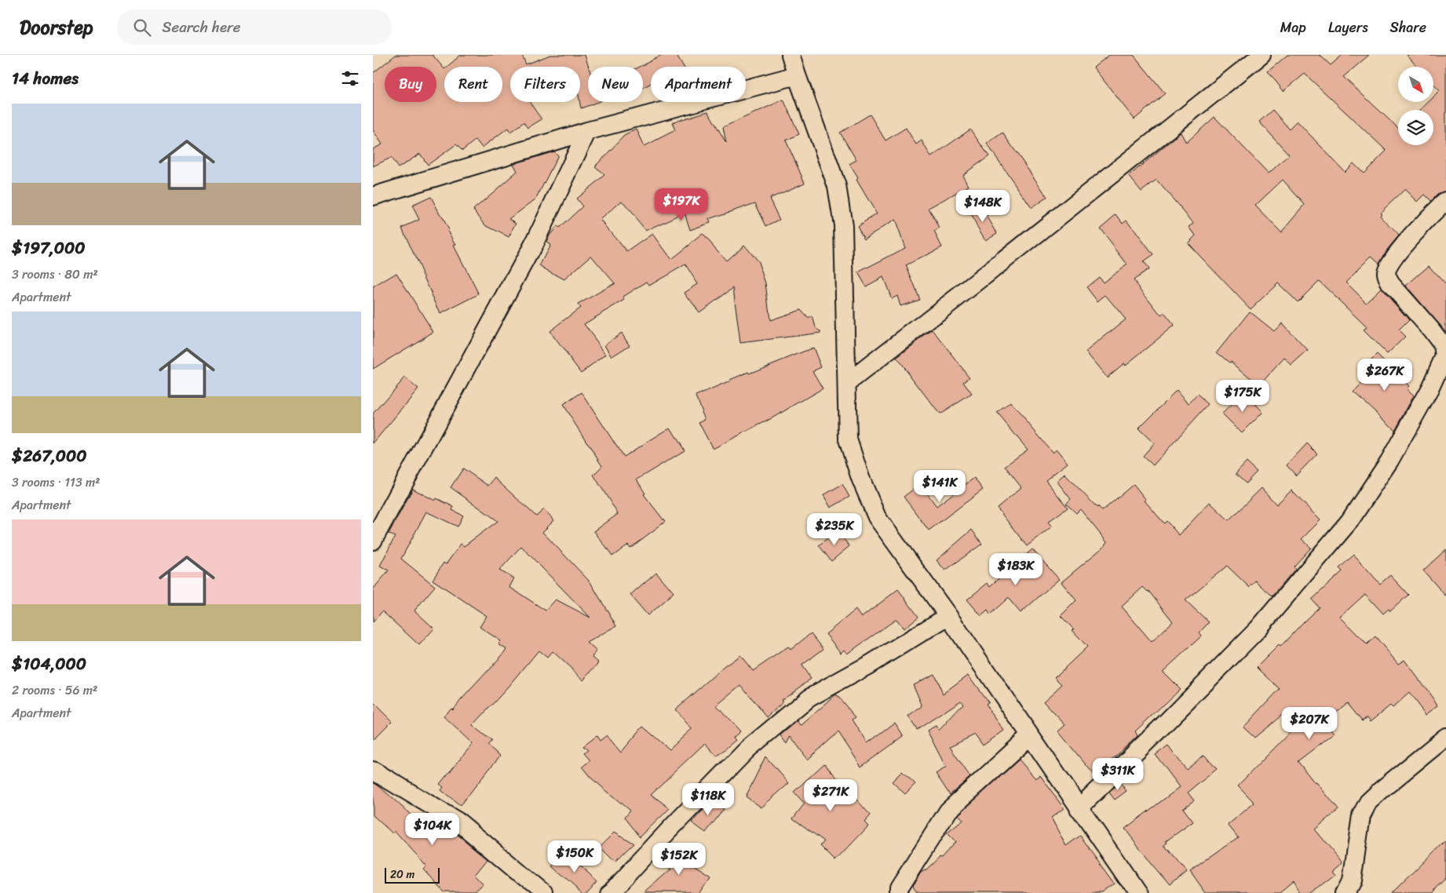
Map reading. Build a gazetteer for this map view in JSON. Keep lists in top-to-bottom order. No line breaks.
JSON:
{"scale_bar":"20 m","north":"bottom right","page":{"header":"Doorstep","search":"Search here","nav":["Map","Layers","Share"],"heading":"14 homes","chip":["Buy","Rent","Filters","New","Apartment"],"list":[{"name":"$197,000","note":"3 rooms · 80 m² · Apartment"},{"name":"$267,000","note":"3 rooms · 113 m² · Apartment"},{"name":"$104,000","note":"2 rooms · 56 m² · Apartment"}],"price":["$197K","$148K","$267K","$175K","$141K","$235K","$183K","$207K","$311K","$271K","$118K","$104K","$150K","$152K"],"scale":"20 m"}}
